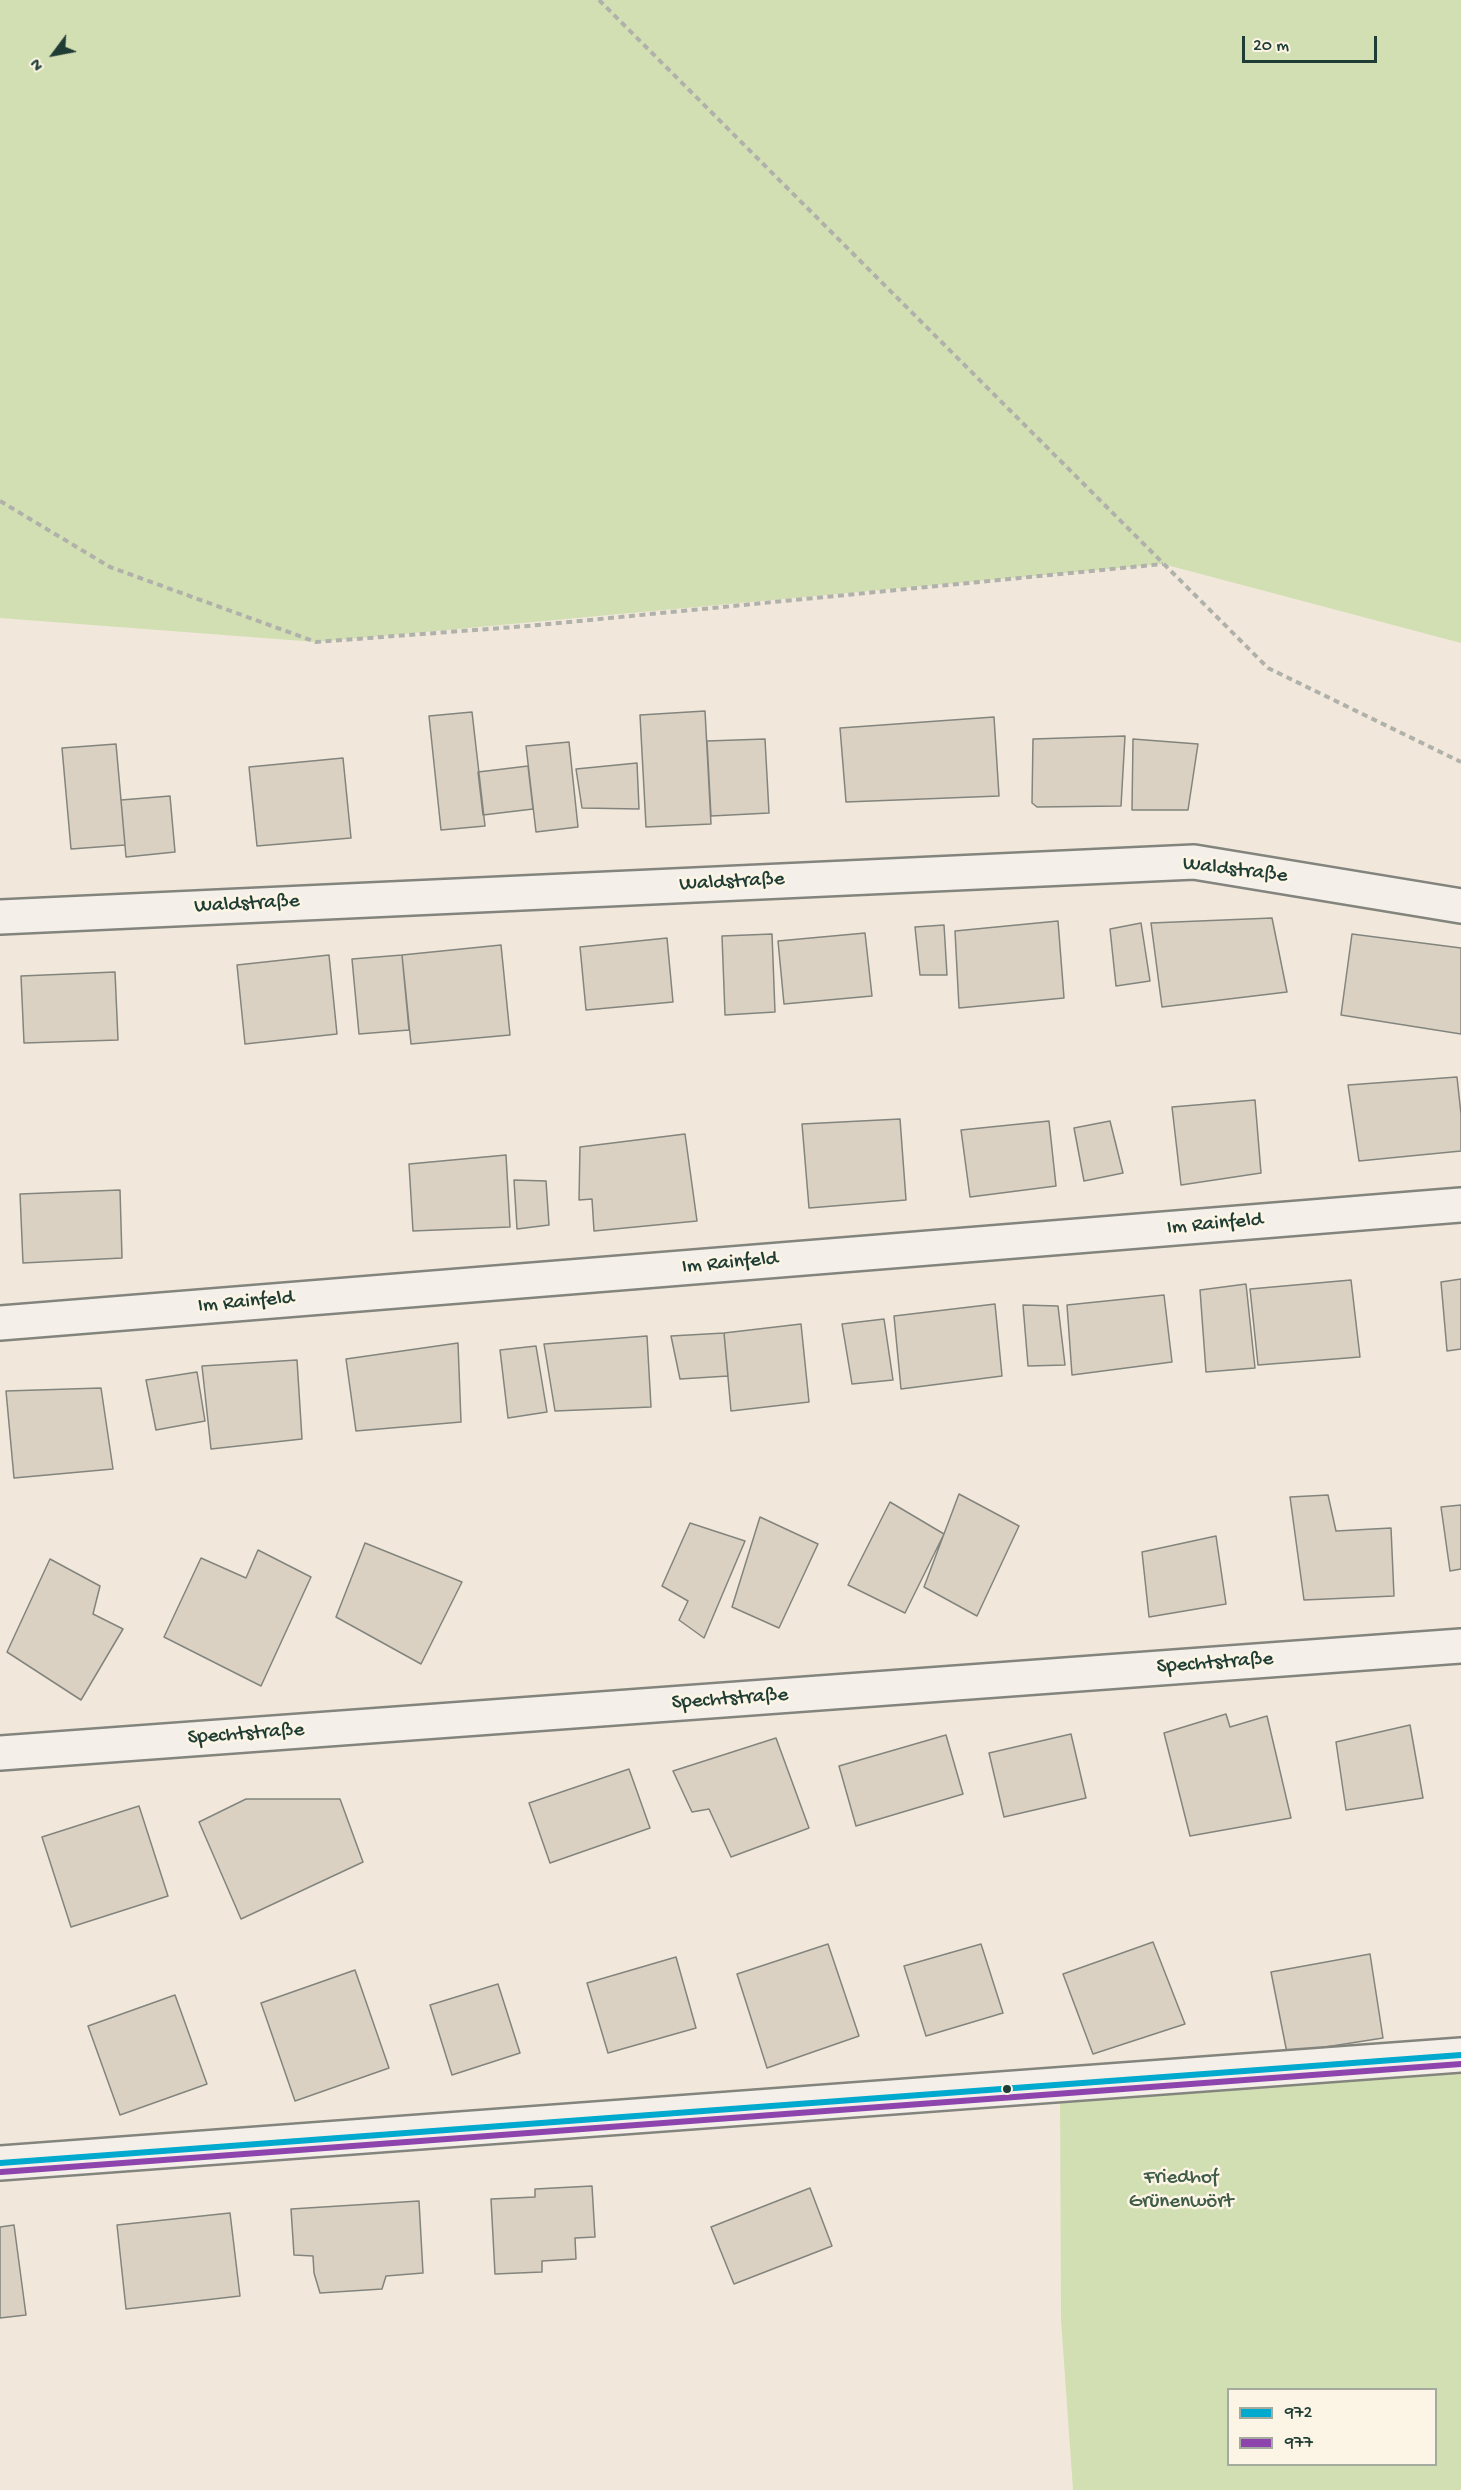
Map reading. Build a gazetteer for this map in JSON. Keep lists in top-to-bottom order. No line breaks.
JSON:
{"streets":{"street":["Waldstraße","Im Rainfeld","Spechtstraße"]},"parks":["Friedhof Grünenwört"],"lines":["transit line 972","transit line 977"],"legend":["972","977"],"scale_bar":"20 m","north":"bottom left"}
